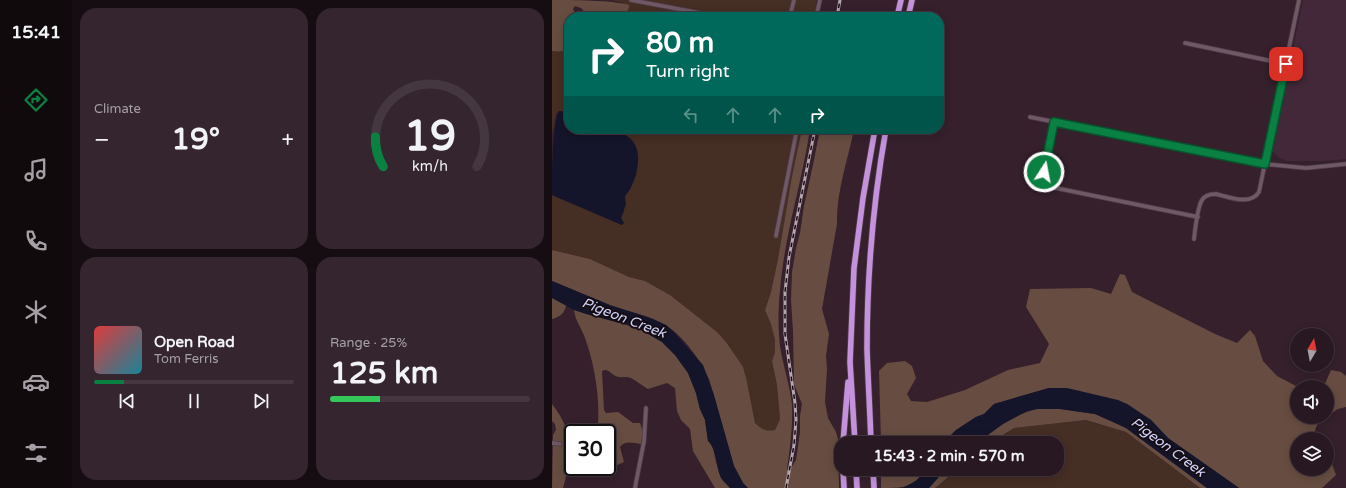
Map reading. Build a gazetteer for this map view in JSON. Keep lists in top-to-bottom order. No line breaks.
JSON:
{"water":["Pigeon Creek"],"north":"top","page":{"tabs":"15:41","tile":["Climate",["Range · 25%","125 km"]],"turn":["80 m","Turn right"],"heat":["−","19°","+"],"song":["Open Road","Tom Ferris"],"limit":"30","trip":"15:43 · 2 min · 570 m","gauge":["19","km/h"]}}
